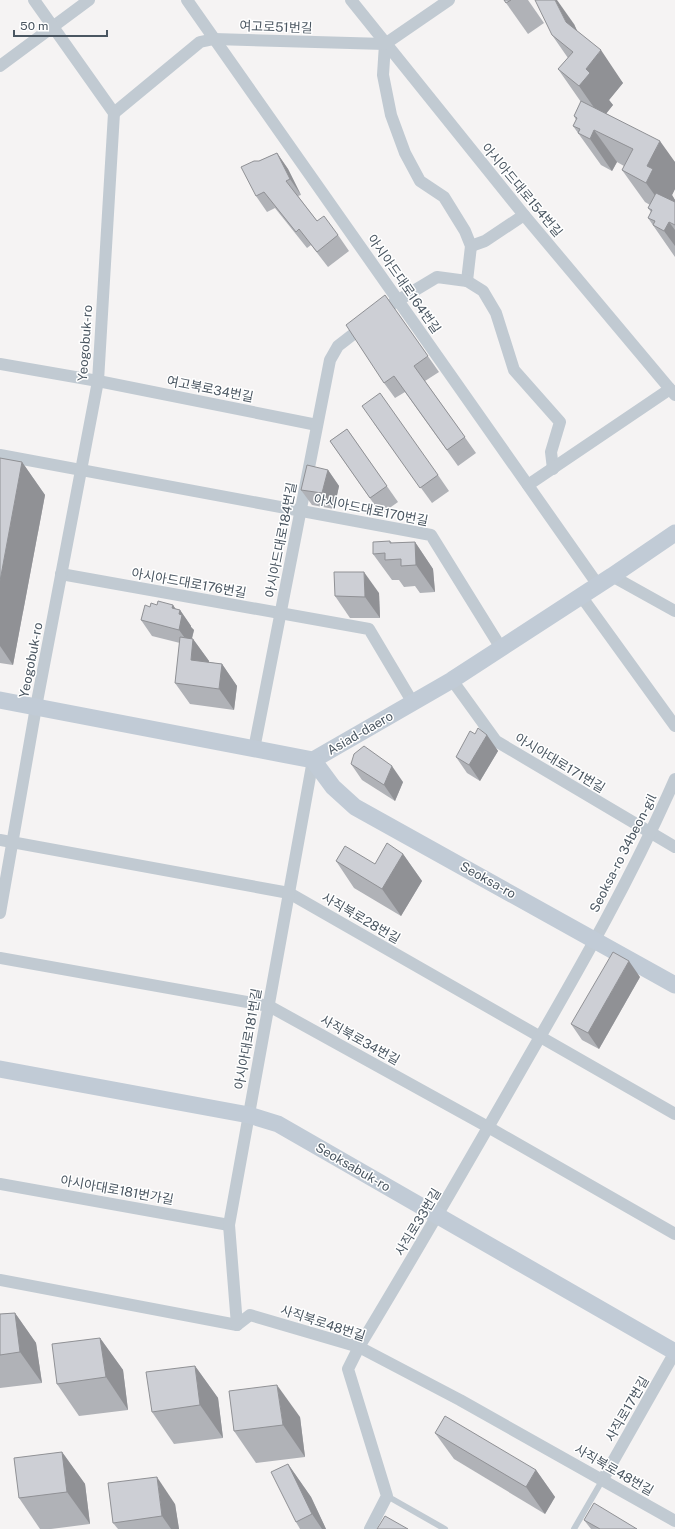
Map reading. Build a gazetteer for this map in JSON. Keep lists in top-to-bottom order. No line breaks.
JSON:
{"streets":{"main road":["Asiad-daero","Seoksa-ro","Seoksabuk-ro"],"street":["여고로51번길","아시아드대로154번길","아시아드대로164번길","Yeogobuk-ro","여고북로34번길","아시아드대로170번길","아시아드대로184번길","아시아드대로176번길","아시아대로171번길","Seoksa-ro 34beon-gil","사직북로28번길","아시아대로181번길","사직북로34번길","아시아대로181번가길","사직로33번길","사직북로48번길","사직로17번길"]},"crossings":[["여고로51번길","아시아드대로154번길"],["여고로51번길","아시아드대로164번길"],["여고로51번길","Yeogobuk-ro"],["아시아드대로164번길","아시아드대로184번길"],["아시아드대로164번길","Asiad-daero"],["Yeogobuk-ro","여고북로34번길"],["Yeogobuk-ro","아시아드대로170번길"],["Yeogobuk-ro","아시아드대로176번길"],["Yeogobuk-ro","Asiad-daero"],["Yeogobuk-ro","사직북로28번길"],["여고북로34번길","아시아드대로184번길"],["아시아드대로170번길","아시아드대로184번길"],["아시아드대로170번길","Asiad-daero"],["아시아드대로184번길","아시아드대로176번길"],["아시아드대로184번길","Asiad-daero"],["아시아드대로176번길","Asiad-daero"],["Asiad-daero","아시아대로171번길"],["Asiad-daero","Seoksa-ro"],["Asiad-daero","아시아대로181번길"],["아시아대로171번길","Seoksa-ro 34beon-gil"],["Seoksa-ro 34beon-gil","Seoksa-ro"],["Seoksa-ro 34beon-gil","사직로33번길"],["Seoksa-ro","아시아대로181번길"],["Seoksa-ro","사직로33번길"],["사직북로28번길","아시아대로181번길"],["사직북로28번길","사직로33번길"],["아시아대로181번길","사직북로34번길"],["아시아대로181번길","Seoksabuk-ro"],["아시아대로181번길","아시아대로181번가길"],["아시아대로181번길","사직북로48번길"],["사직북로34번길","사직로33번길"],["Seoksabuk-ro","사직로33번길"],["Seoksabuk-ro","사직로17번길"],["사직로33번길","사직북로48번길"],["사직북로48번길","사직로17번길"]],"scale_bar":"50 m"}
